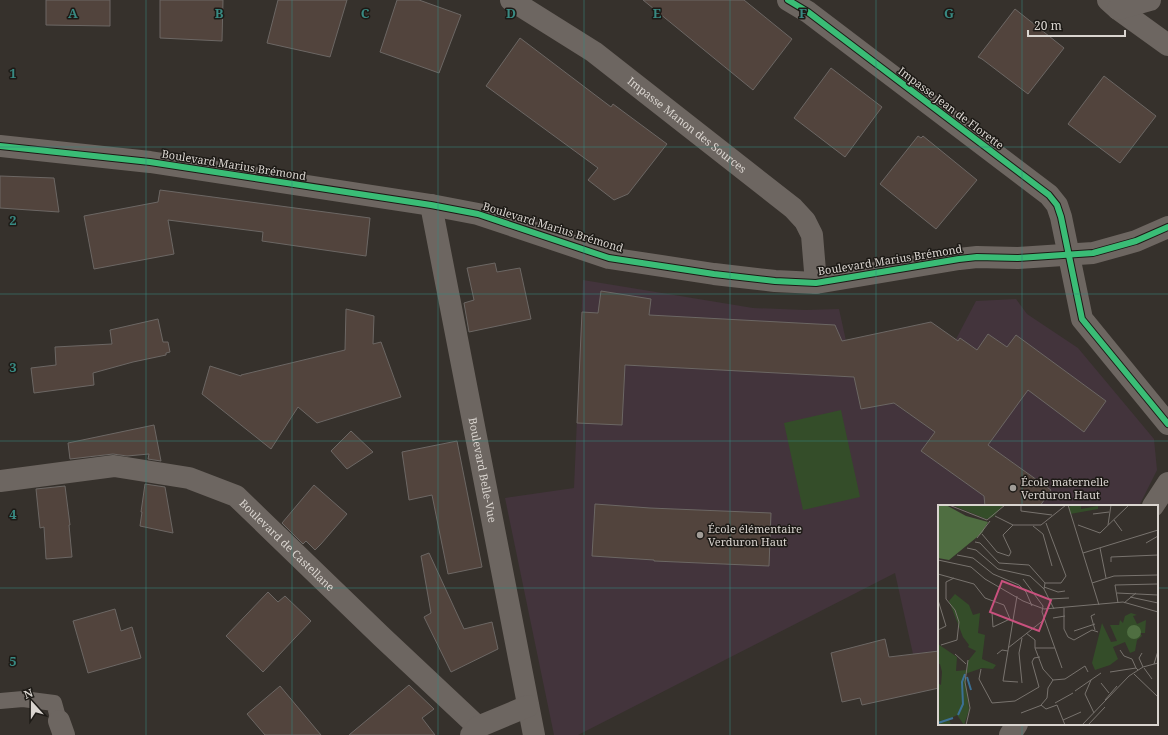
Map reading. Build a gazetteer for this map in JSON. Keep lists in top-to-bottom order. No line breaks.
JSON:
{"streets":{"street":["Impasse Jean de Florette","Impasse Manon des Sources","Boulevard Marius Brémond","Boulevard Belle-Vue","Boulevard de Castellane"]},"crossings":[["Impasse Jean de Florette","Boulevard Marius Brémond"],["Impasse Manon des Sources","Boulevard Marius Brémond"],["Boulevard Marius Brémond","Boulevard Belle-Vue"]],"places":["École maternelle Verduron Haut","École élémentaire Verduron Haut"],"scale_bar":"20 m","north":"top","grid":{"columns":["A","B","C","D","E","F","G"],"rows":["1","2","3","4","5"]}}
